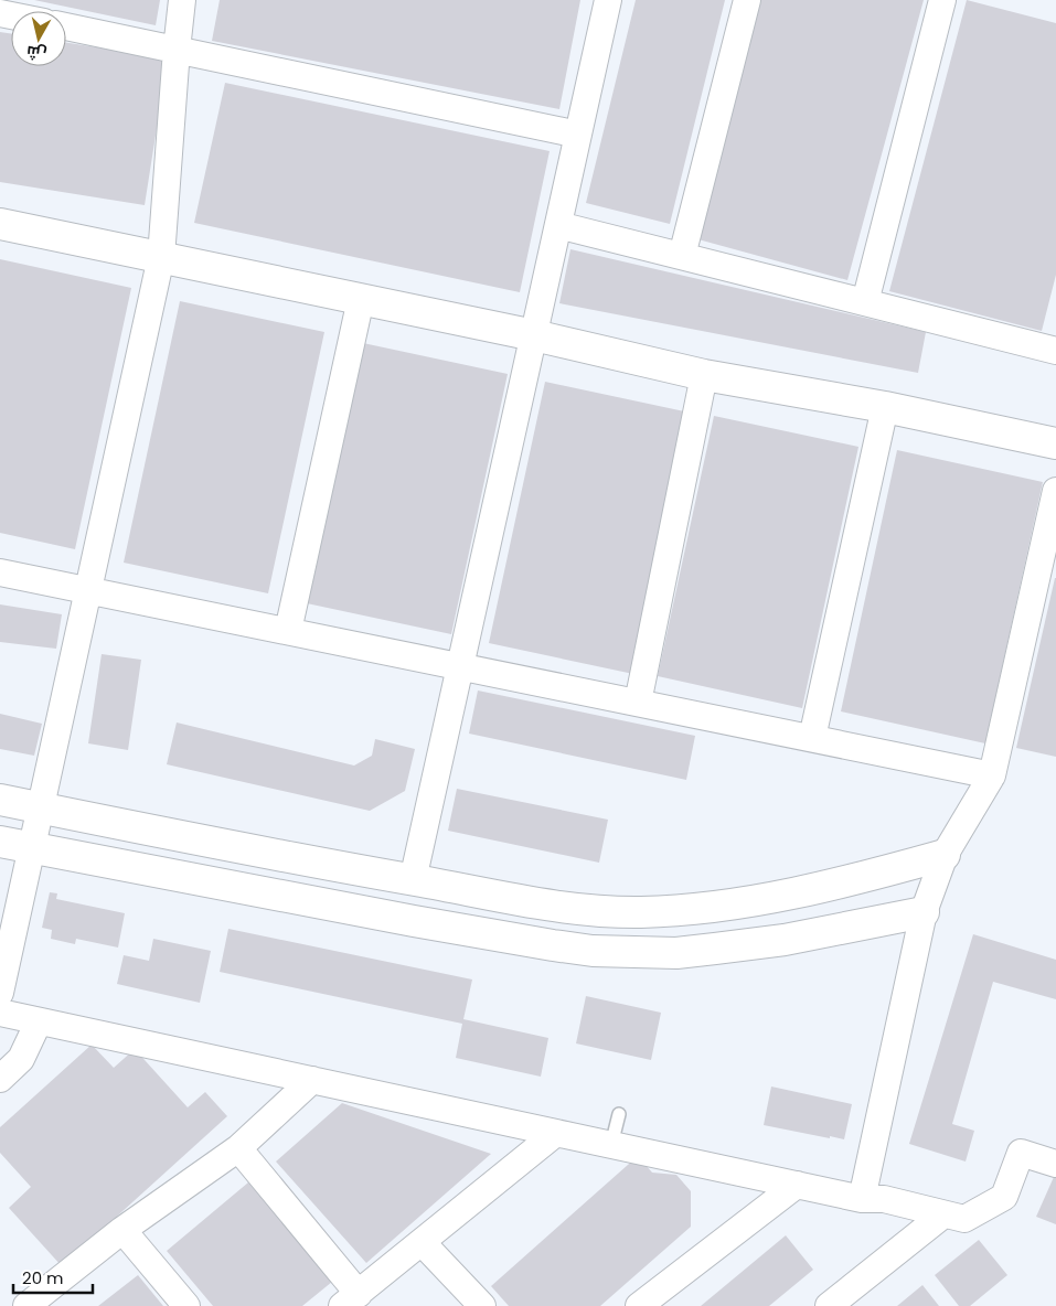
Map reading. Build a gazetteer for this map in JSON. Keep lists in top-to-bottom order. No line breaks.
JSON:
{"scale_bar":"20 m","north":"bottom"}
